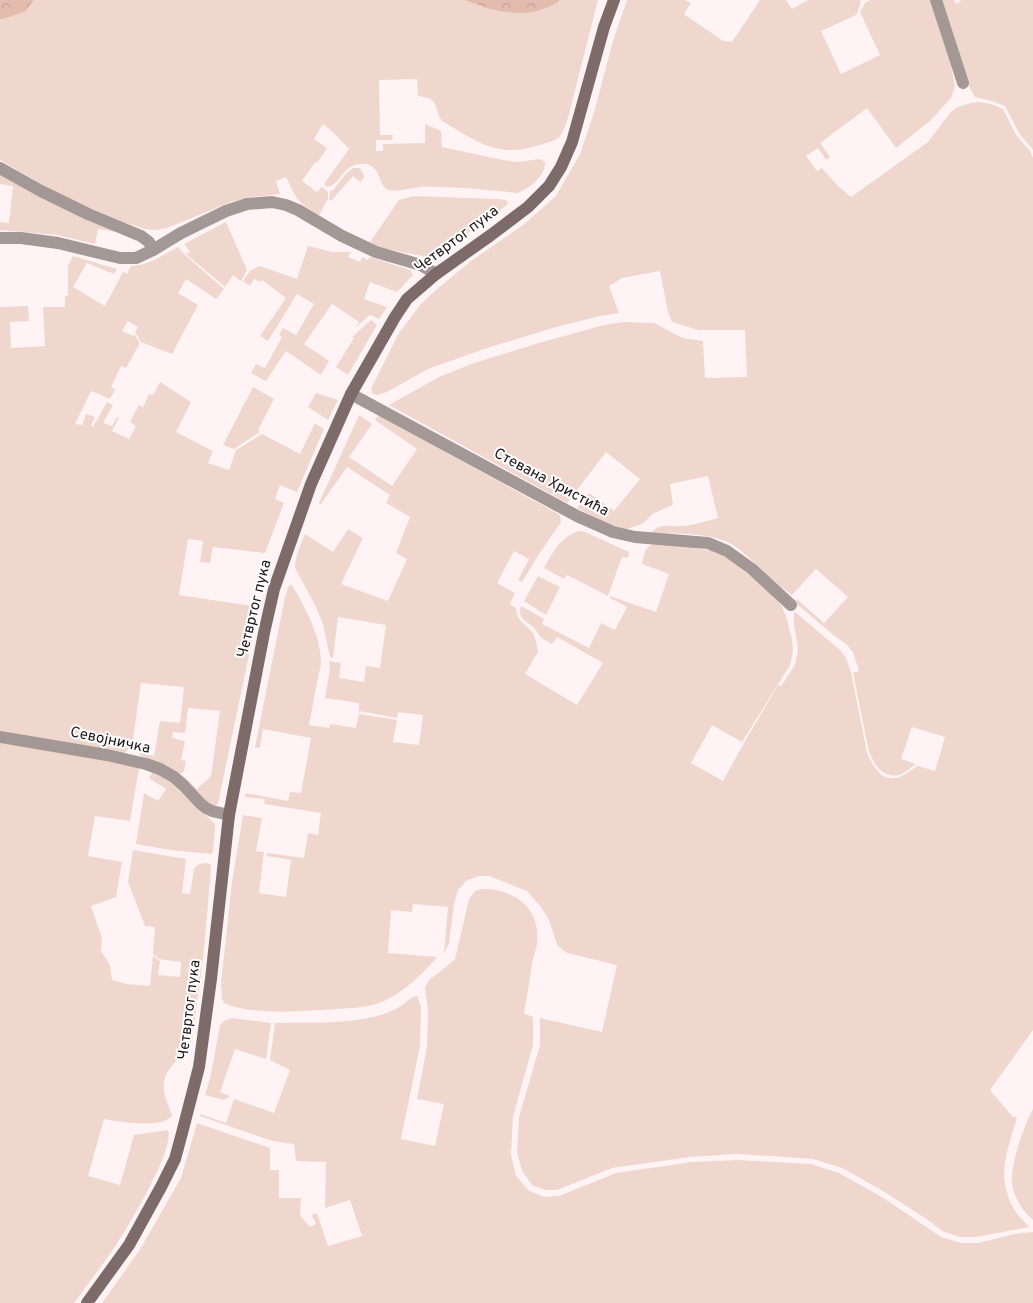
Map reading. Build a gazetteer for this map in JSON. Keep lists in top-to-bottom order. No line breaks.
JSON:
{"streets":{"street":["Четвртог пука","Стевана Христића","Севојничка"]},"crossings":[["Четвртог пука","Стевана Христића"],["Четвртог пука","Севојничка"]]}
